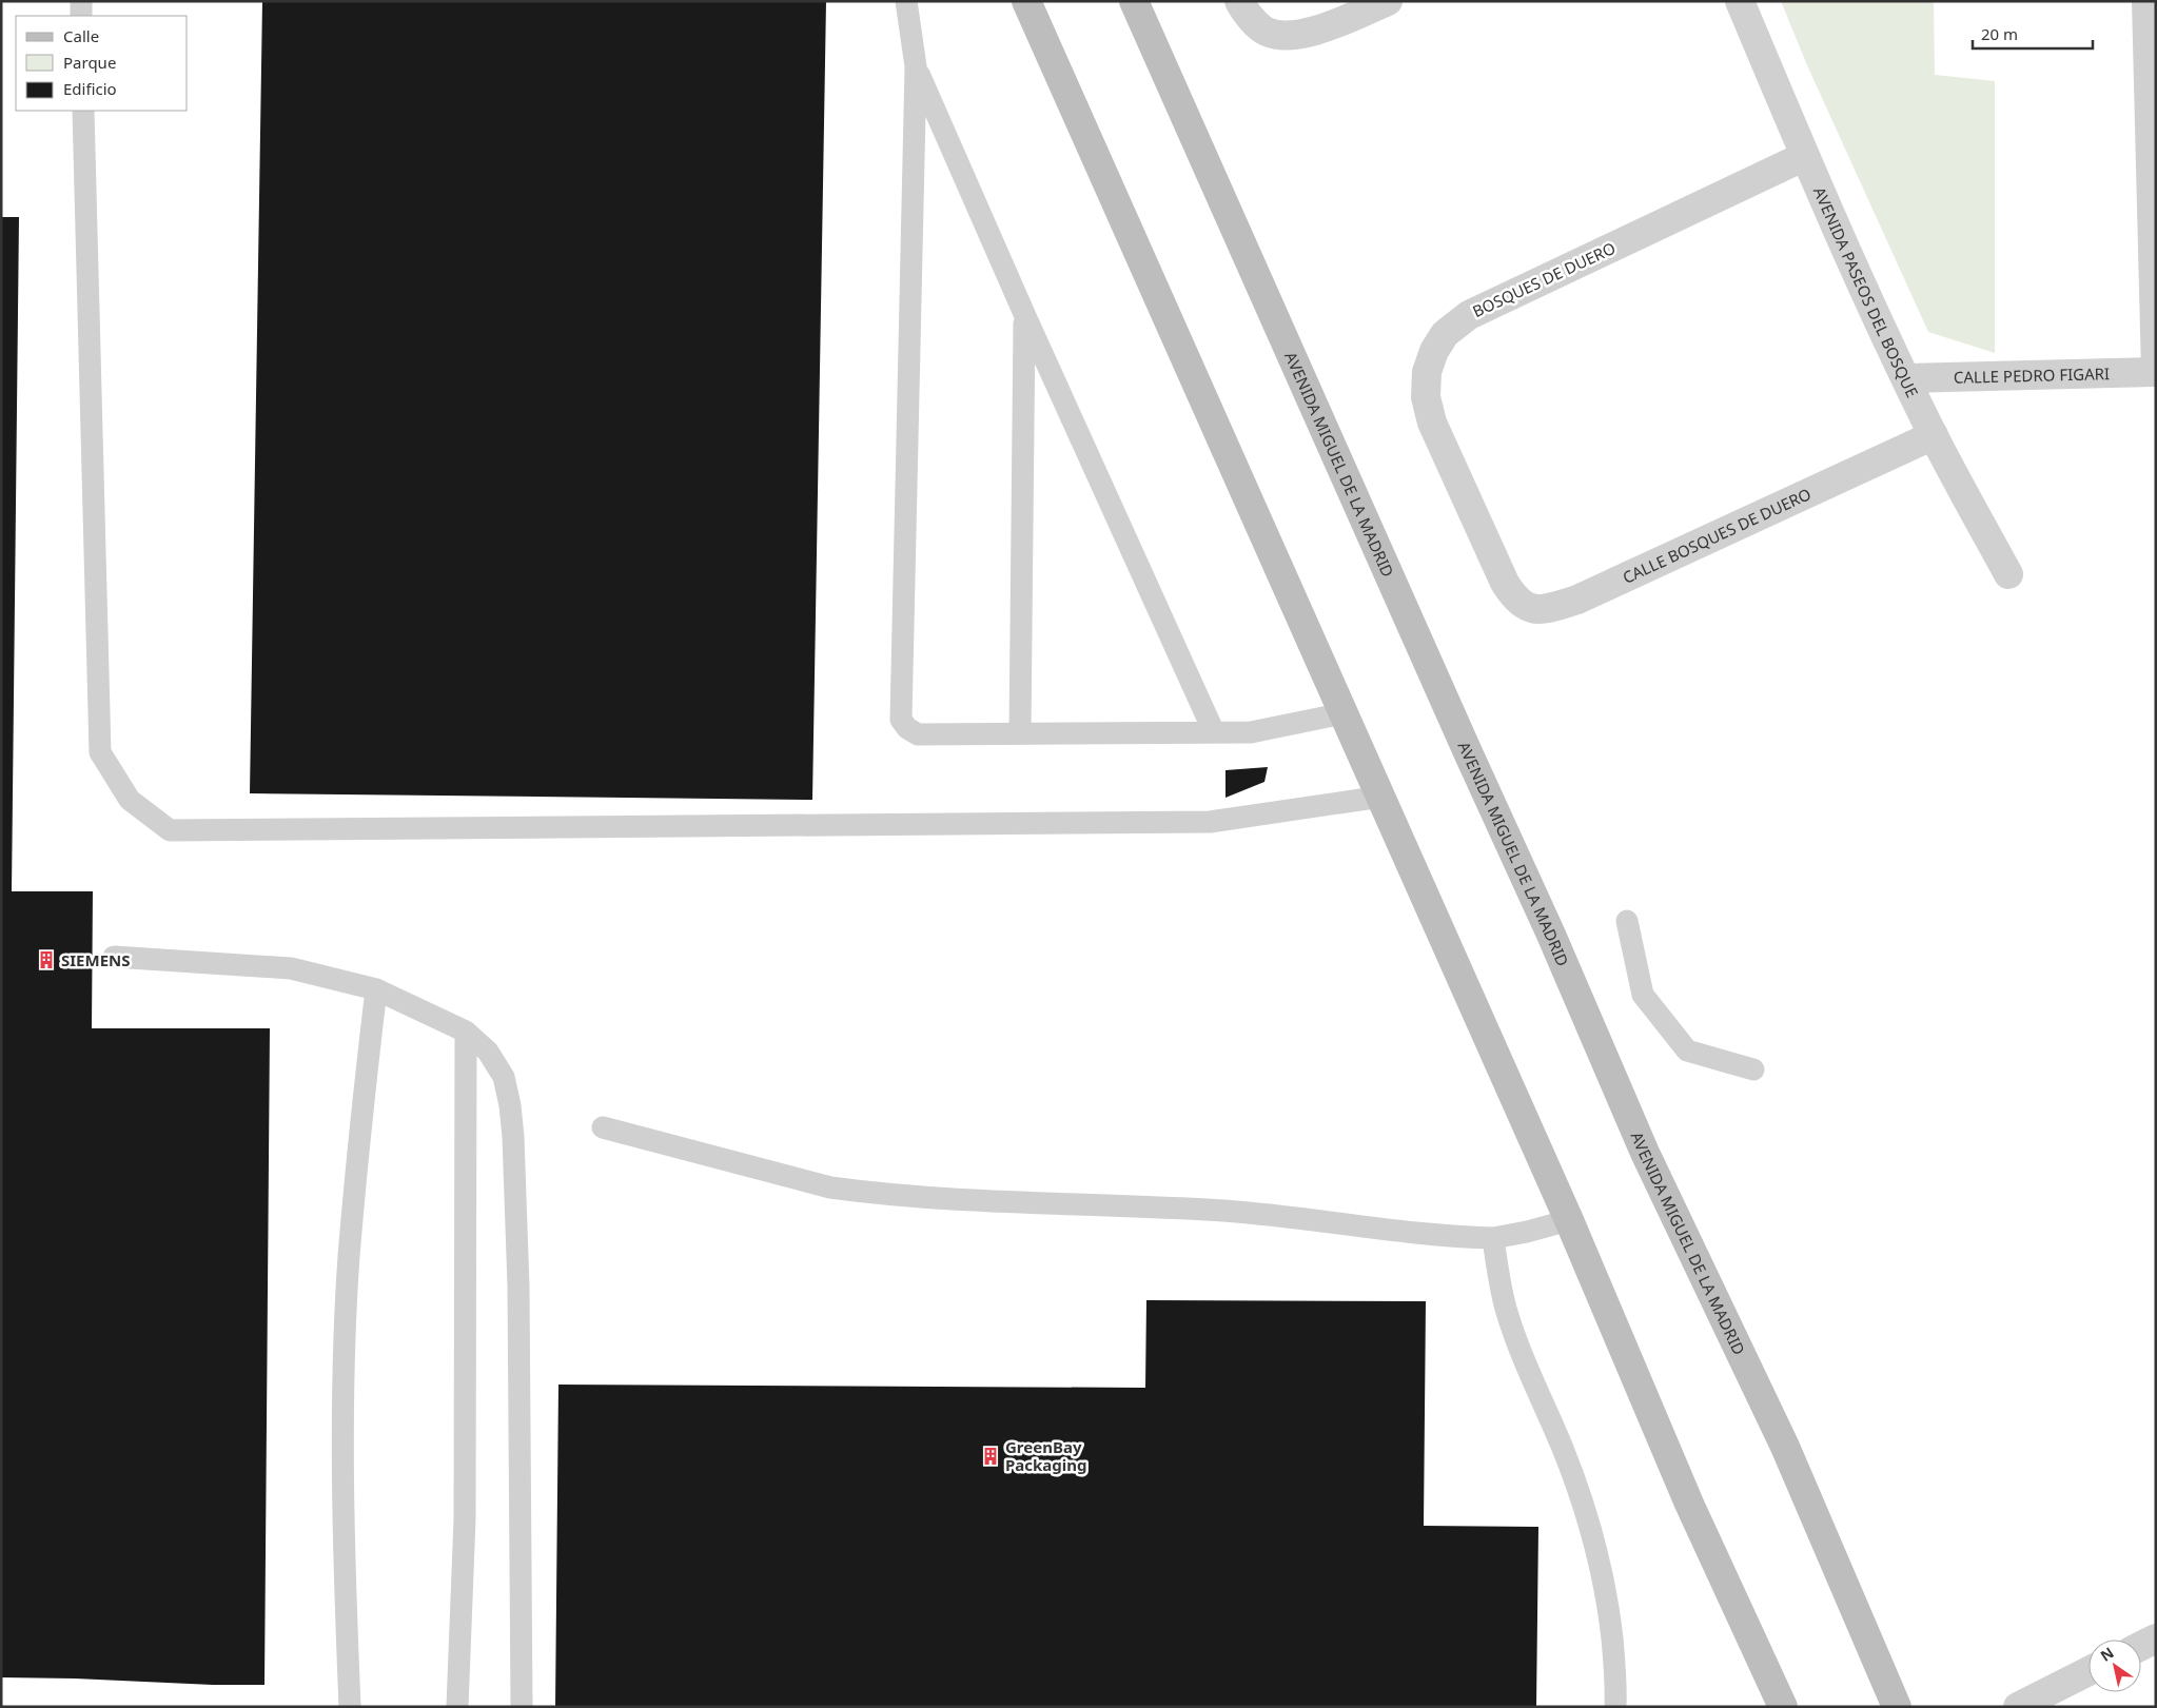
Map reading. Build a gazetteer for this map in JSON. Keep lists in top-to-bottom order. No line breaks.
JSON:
{"streets":{"main road":["AVENIDA MIGUEL DE LA MADRID"],"street":["BOSQUES DE DUERO","AVENIDA PASEOS DEL BOSQUE","CALLE PEDRO FIGARI","CALLE BOSQUES DE DUERO"]},"crossings":[["BOSQUES DE DUERO","AVENIDA PASEOS DEL BOSQUE"],["BOSQUES DE DUERO","CALLE BOSQUES DE DUERO"],["AVENIDA PASEOS DEL BOSQUE","CALLE PEDRO FIGARI"],["AVENIDA PASEOS DEL BOSQUE","CALLE BOSQUES DE DUERO"]],"places":{"building":["SIEMENS","GreenBay Packaging"]},"legend":["Calle","Parque","Edificio"],"scale_bar":"20 m","north":"top left"}
